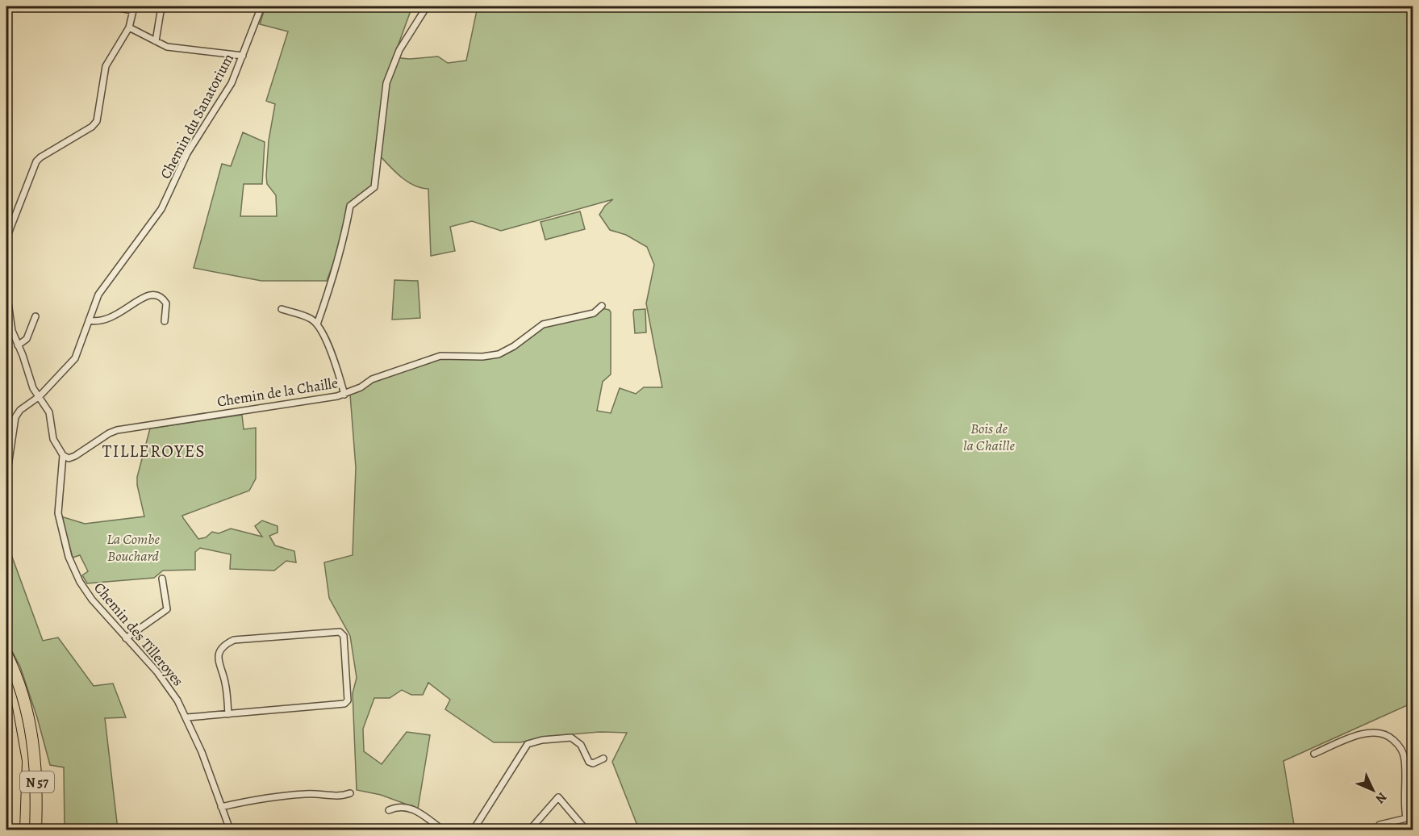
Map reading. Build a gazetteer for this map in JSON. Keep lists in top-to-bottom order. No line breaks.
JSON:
{"streets":{"highway":["N 57"],"street":["Chemin du Sanatorium","Chemin de la Chaille","Chemin des Tilleroyes"]},"crossings":[["Chemin de la Chaille","Chemin des Tilleroyes"]],"districts":["TILLEROYES"],"parks":["Bois de la Chaille","La Combe Bouchard"],"north":"bottom right"}
